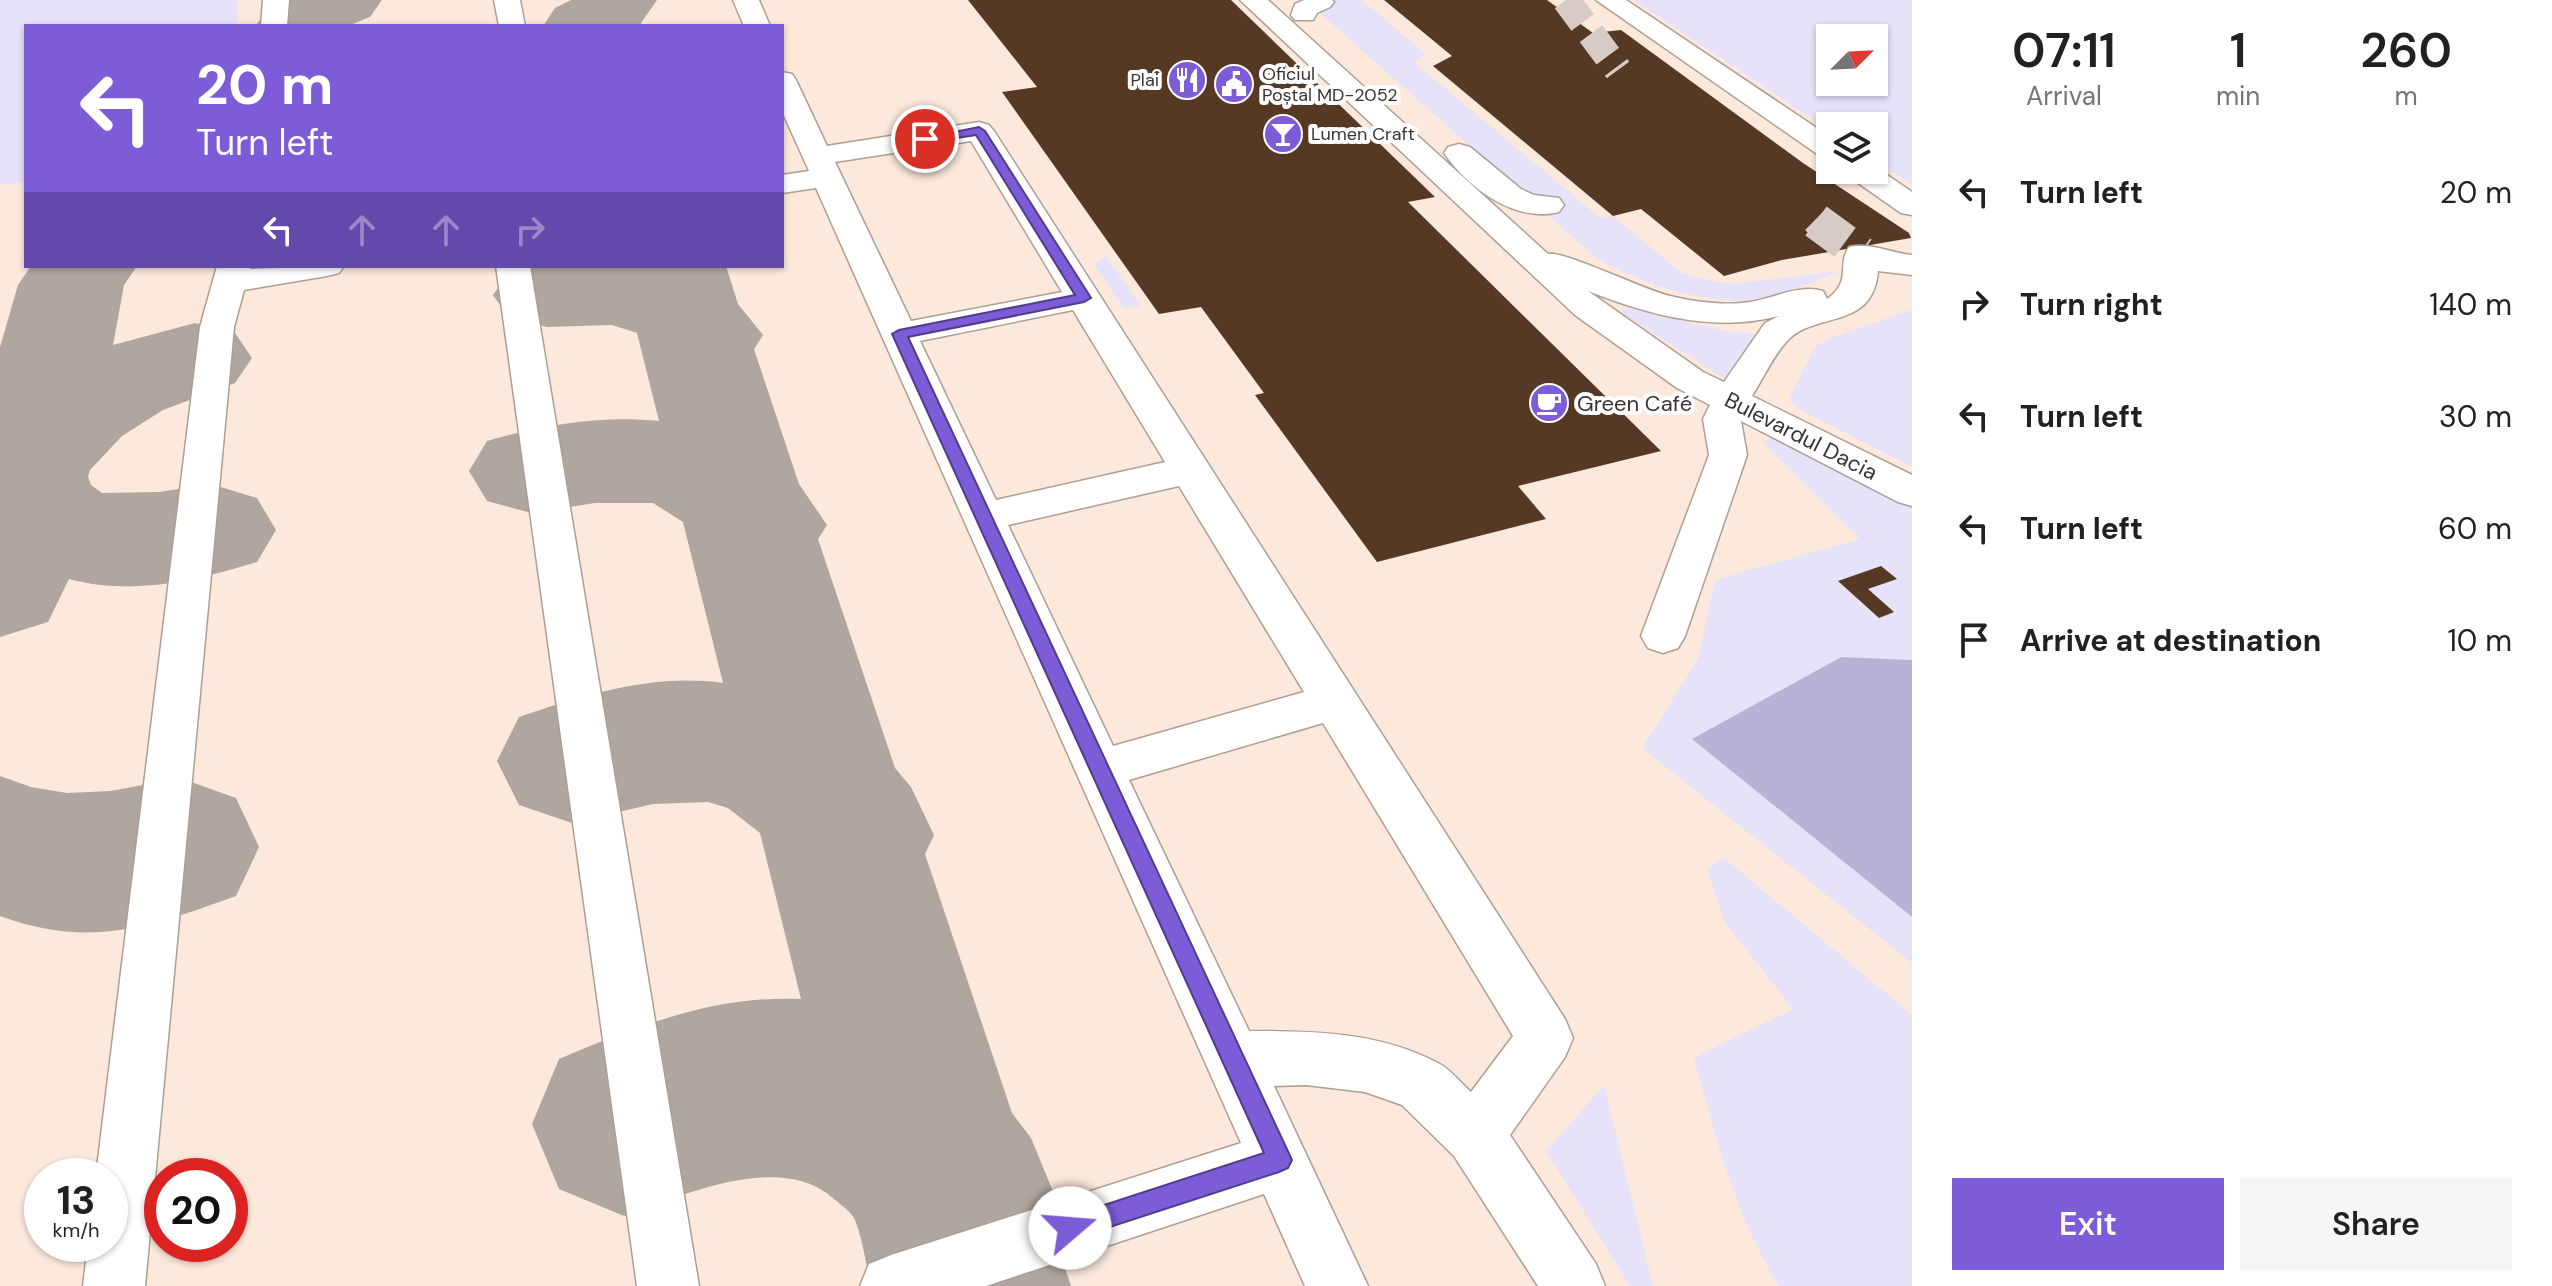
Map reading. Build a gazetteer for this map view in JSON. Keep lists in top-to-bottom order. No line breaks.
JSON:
{"streets":{"lane":["Bulevardul Dacia"]},"places":{"restaurant":["Plai"],"public building":["Oficiul Poștal MD-2052"],"bar":["Lumen Craft"],"cafe":["Green Café"]},"north":"top right","page":{"eta":["07:11","Arrival","1","min","260","m"],"turn":["20 m","Turn left"],"list":[{"name":"Turn left","value":"20 m"},{"name":"Turn right","value":"140 m"},{"name":"Turn left","value":"30 m"},{"name":"Turn left","value":"60 m"},{"name":"Arrive at destination","value":"10 m"}],"speed":"13 km/h","limit":"20","buttons":["Exit","Share"]}}
